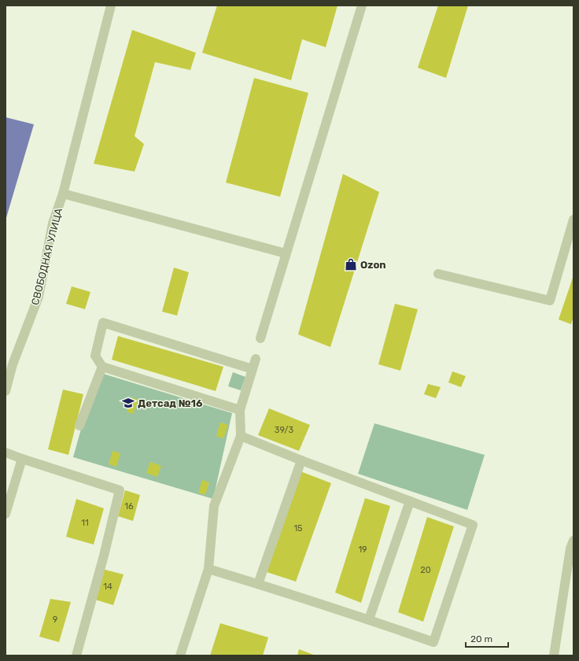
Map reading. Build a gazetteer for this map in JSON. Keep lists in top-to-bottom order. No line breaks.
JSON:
{"streets":{"street":["СВОБОДНАЯ УЛИЦА"]},"places":{"shop":["Ozon"],"school or university":["Детсад №16"]},"house_numbers":["39/3","16","11","15","19","20","14","9"],"scale_bar":"20 m"}
